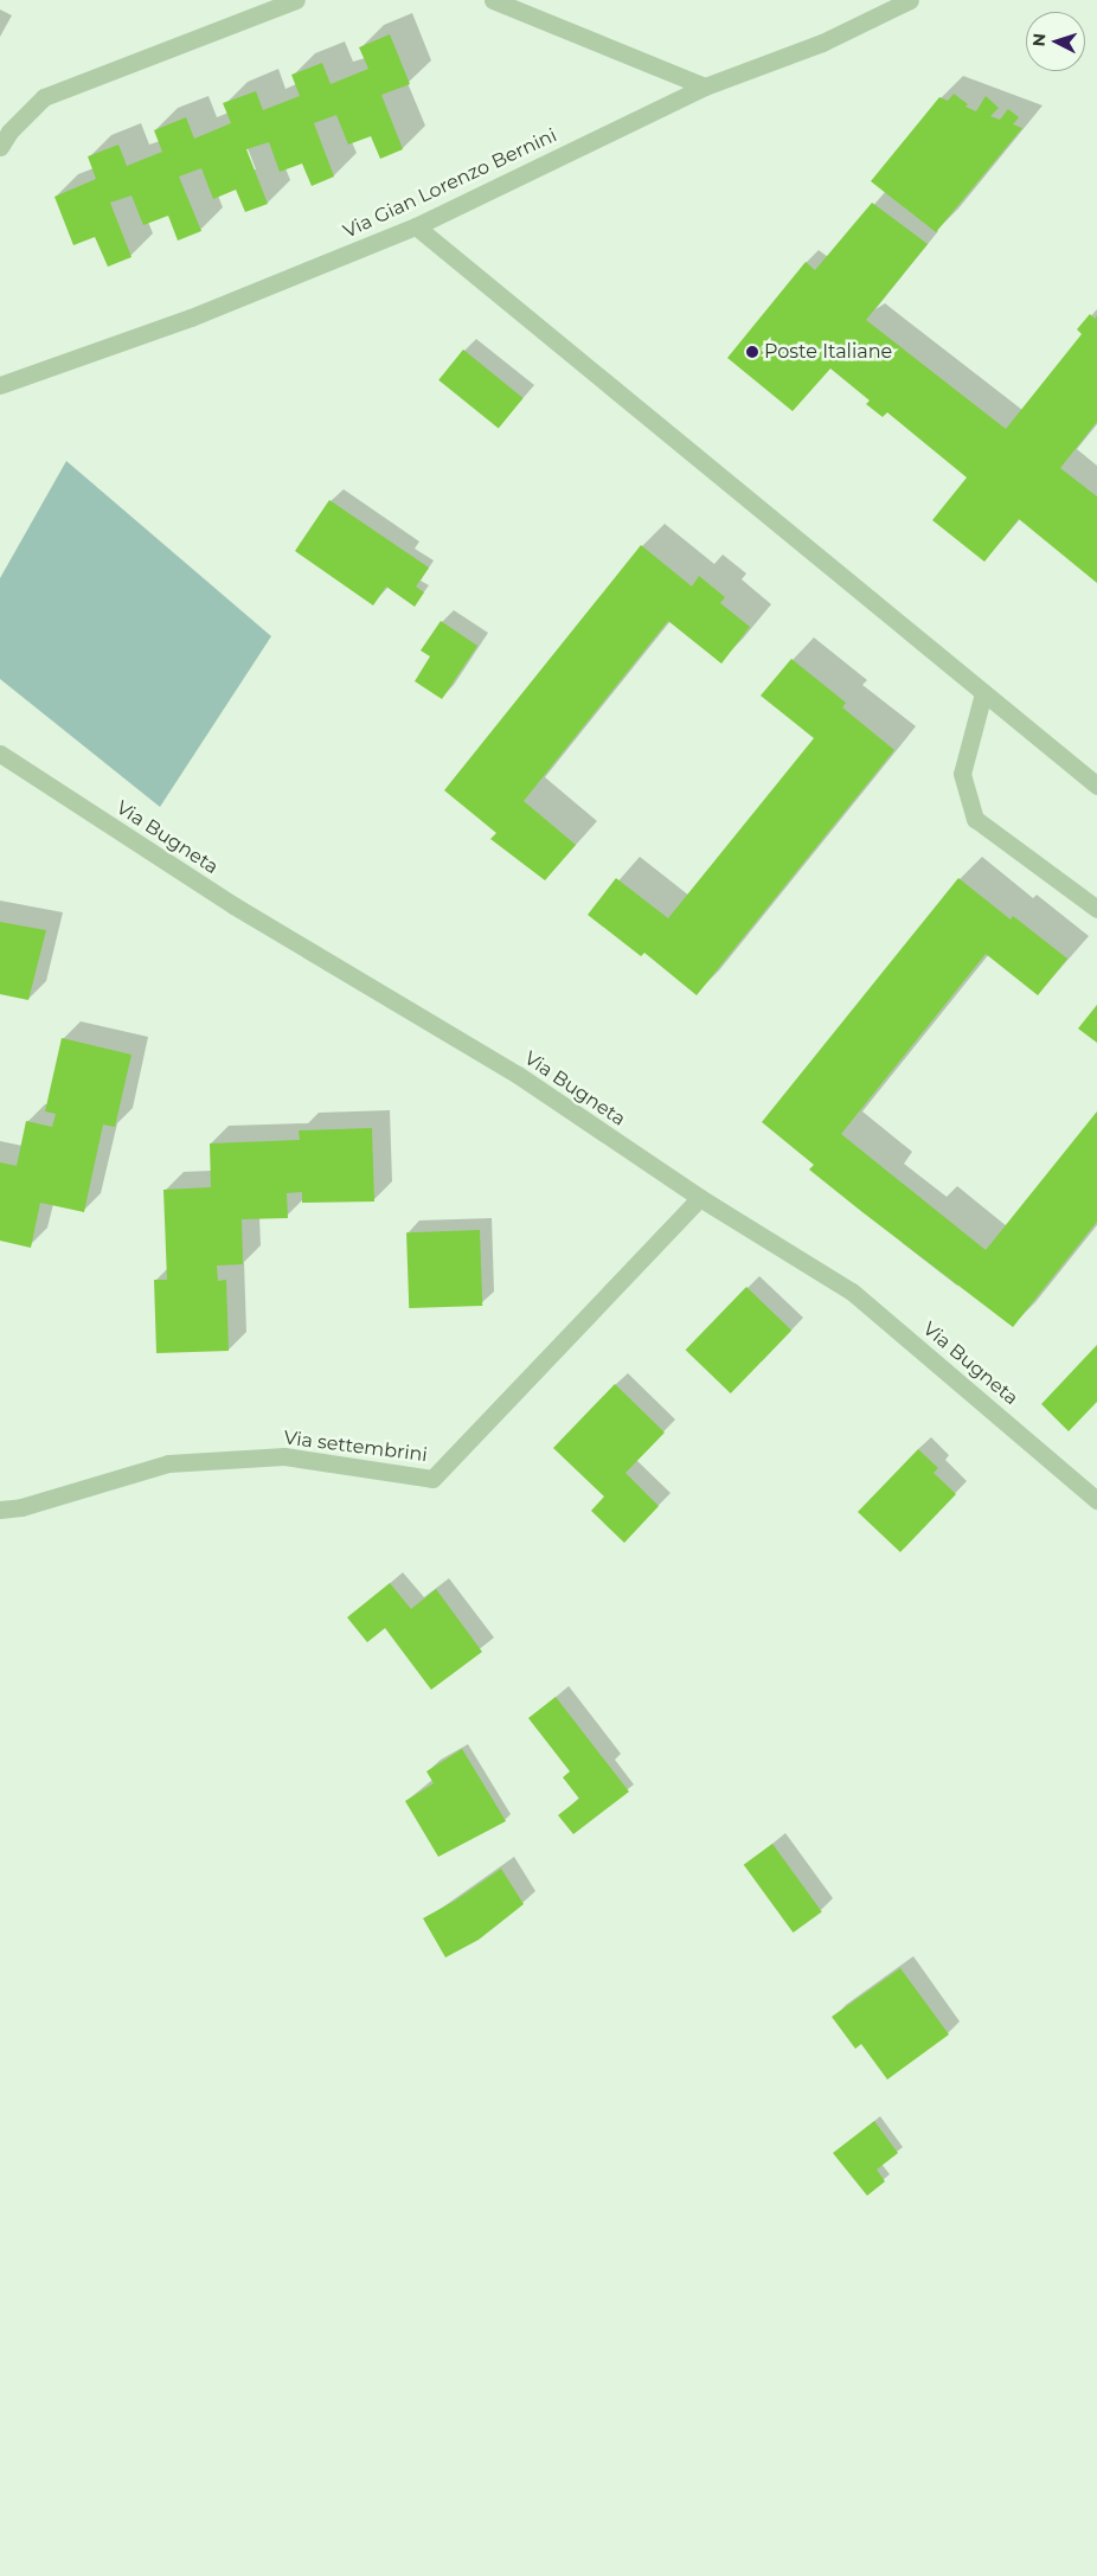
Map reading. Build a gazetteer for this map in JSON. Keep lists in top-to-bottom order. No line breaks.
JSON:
{"streets":{"street":["Via Gian Lorenzo Bernini","Via Bugneta","Via settembrini"]},"crossings":[["Via Bugneta","Via settembrini"]],"places":["Poste Italiane"],"north":"left"}
